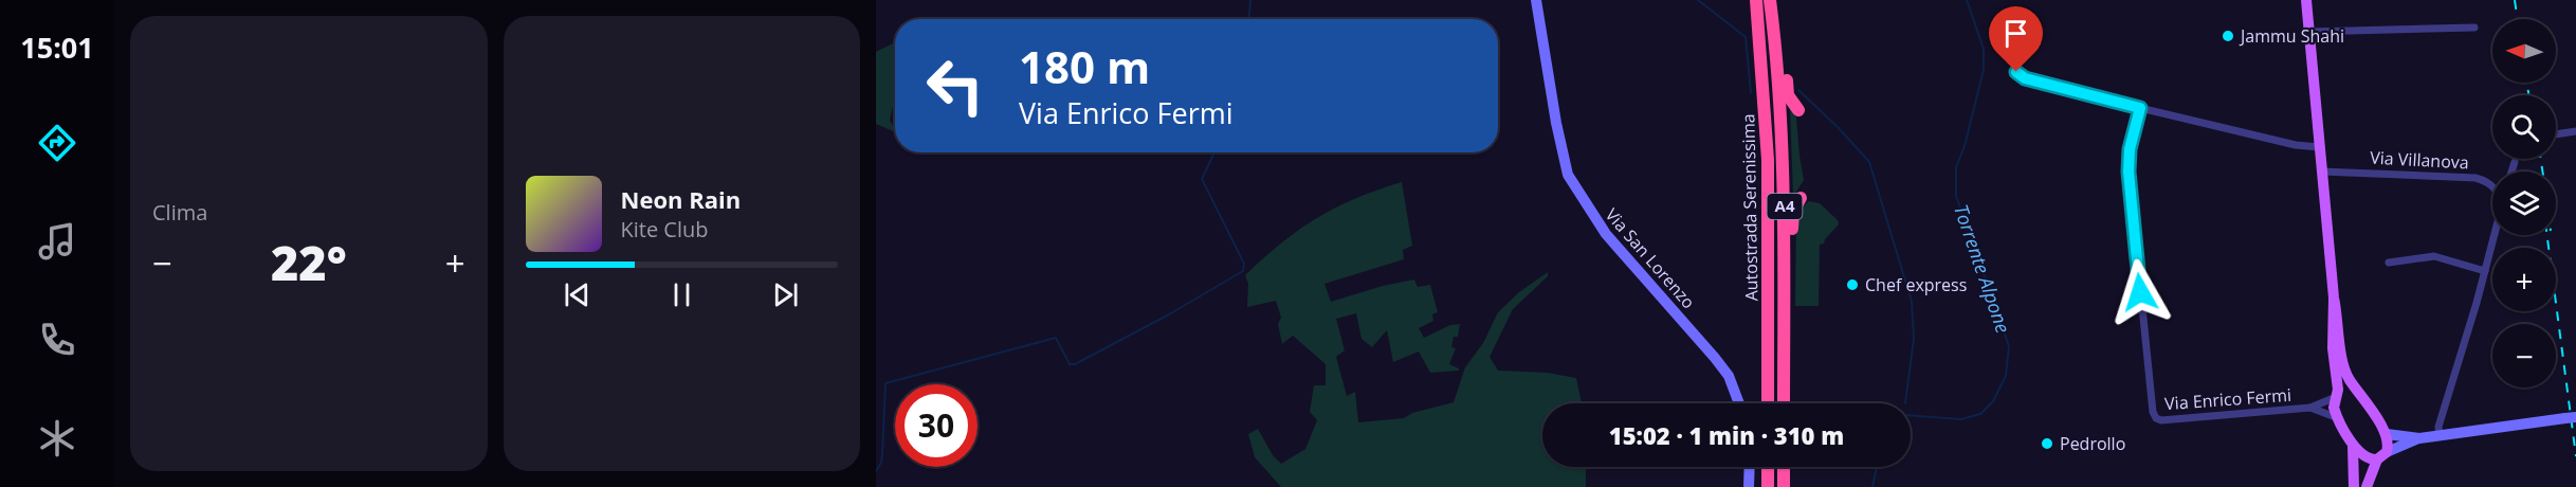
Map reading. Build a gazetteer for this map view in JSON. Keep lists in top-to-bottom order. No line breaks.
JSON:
{"streets":{"highway":["A4","Autostrada Serenissima"],"street":["Via Villanova","Via San Lorenzo","Via Enrico Fermi"]},"water":["Torrente Alpone"],"places":["Jammu Shahi","Chef express","Pedrollo"],"north":"left","page":{"tabs":"15:01","tile":"Clima","map_buttons":["+","−"],"turn":["180 m","Via Enrico Fermi"],"song":["Neon Rain","Kite Club"],"heat":["−","22°","+"],"limit":"30","trip":"15:02 · 1 min · 310 m"}}
